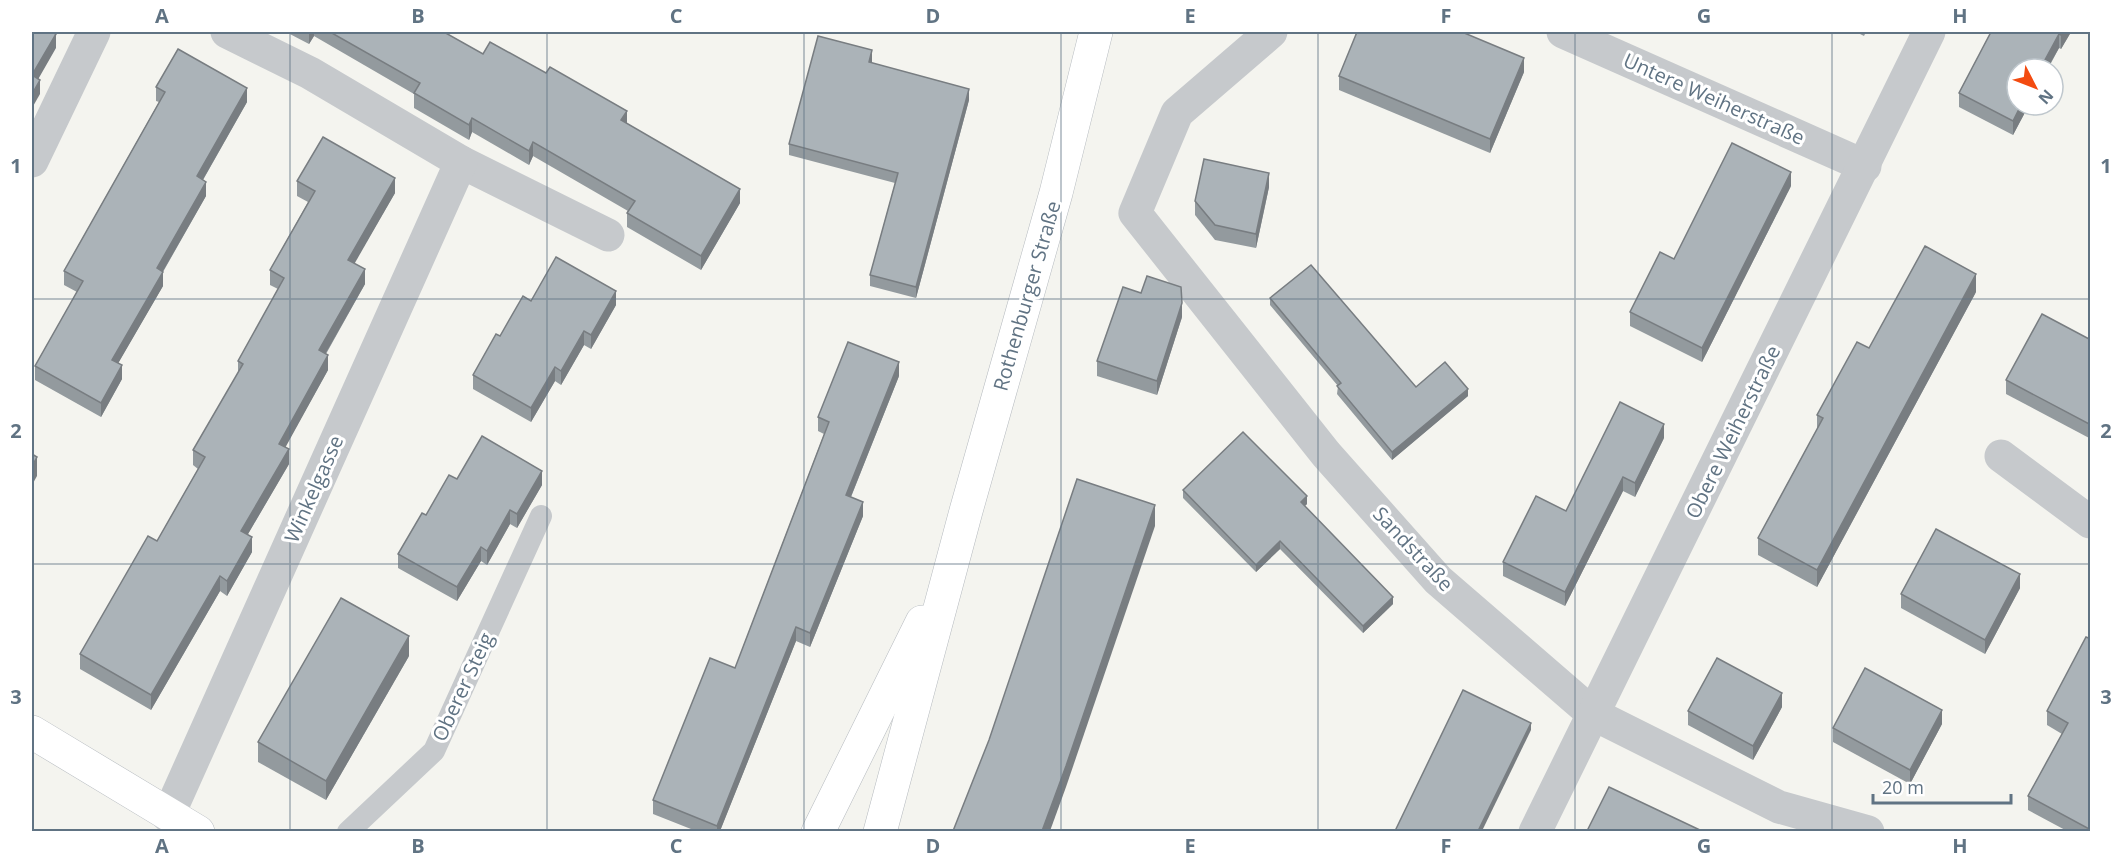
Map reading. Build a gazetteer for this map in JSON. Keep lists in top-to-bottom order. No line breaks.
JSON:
{"streets":{"main road":["Rothenburger Straße"],"street":["Untere Weiherstraße","Obere Weiherstraße","Winkelgasse","Sandstraße"],"lane":["Oberer Steig"]},"crossings":[["Untere Weiherstraße","Obere Weiherstraße"],["Obere Weiherstraße","Sandstraße"]],"scale_bar":"20 m","north":"bottom right","grid":{"columns":["A","B","C","D","E","F","G","H"],"rows":["1","2","3"]}}
